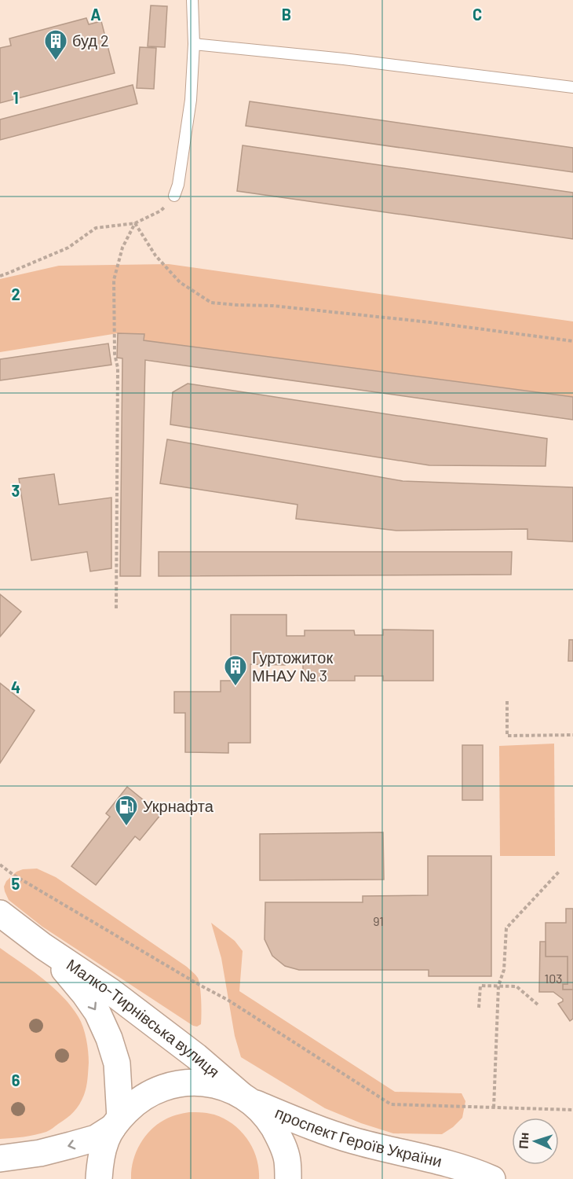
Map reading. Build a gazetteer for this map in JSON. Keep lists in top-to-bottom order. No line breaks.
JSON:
{"streets":{"main road":["Малко-Тирнівська вулиця","проспект Героїв України"]},"crossings":[["Малко-Тирнівська вулиця","проспект Героїв України"]],"one_way":["Малко-Тирнівська вулиця"],"places":{"building":["буд 2","Гуртожиток МНАУ № 3"],"fuel station":["Укрнафта"]},"house_numbers":["91","103"],"north":"left","grid":{"columns":["A","B","C"],"rows":["1","2","3","4","5","6"]}}
